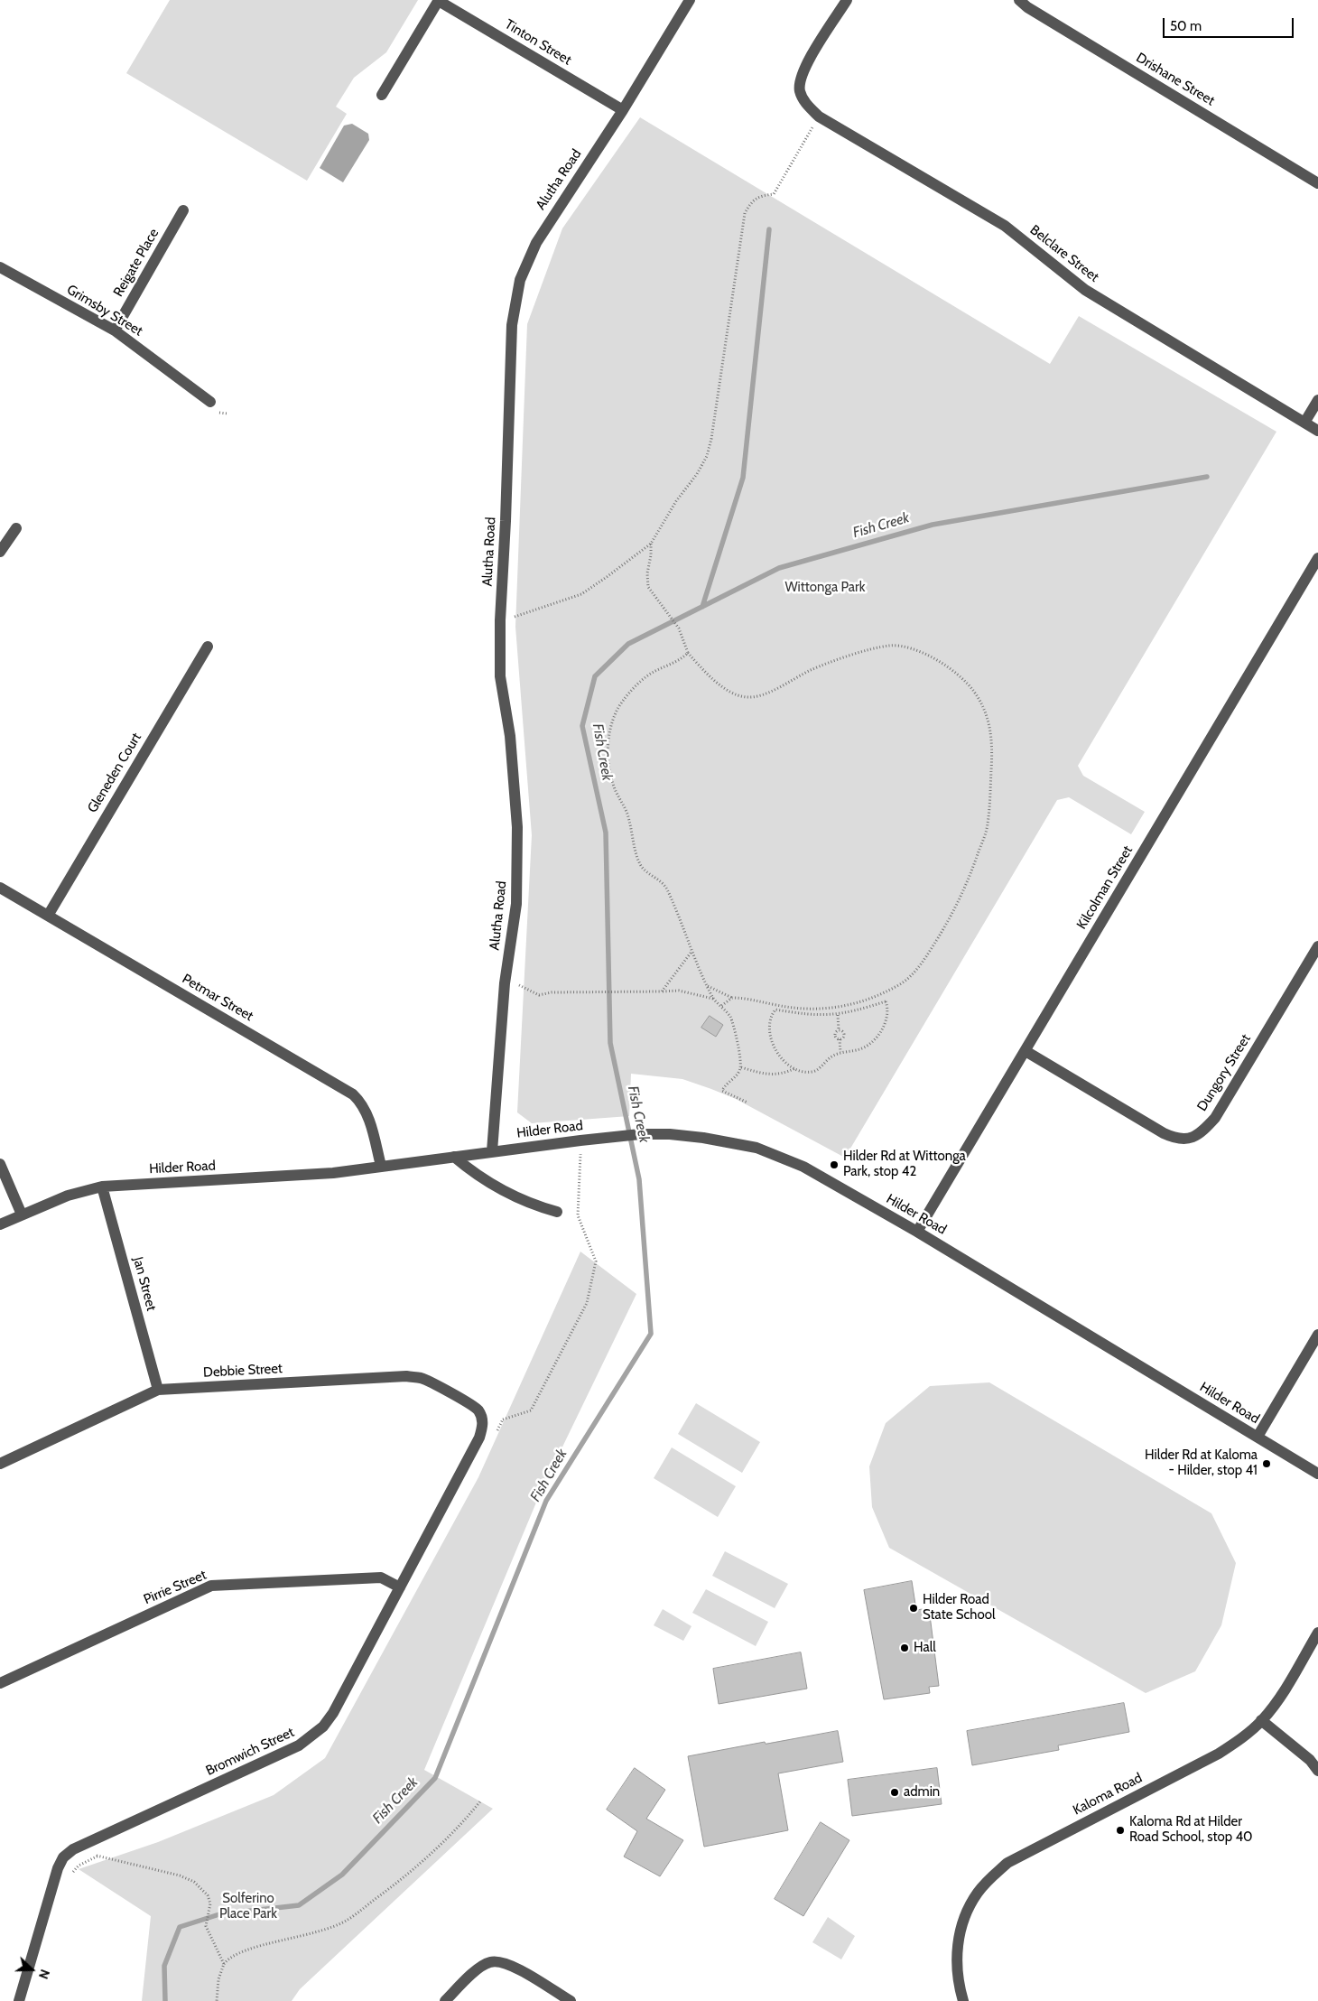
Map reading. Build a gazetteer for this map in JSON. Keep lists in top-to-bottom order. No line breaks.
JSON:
{"streets":{"street":["Tinton Street","Drishane Street","Alutha Road","Belclare Street","Reigate Place","Grimsby Street","Gleneden Court","Kilcolman Street","Petmar Street","Dungory Street","Hilder Road","Jan Street","Debbie Street","Pirrie Street","Bromwich Street","Kaloma Road"]},"crossings":[["Tinton Street","Alutha Road"],["Alutha Road","Hilder Road"],["Reigate Place","Grimsby Street"],["Gleneden Court","Petmar Street"],["Kilcolman Street","Dungory Street"],["Kilcolman Street","Hilder Road"],["Petmar Street","Hilder Road"],["Hilder Road","Jan Street"],["Jan Street","Debbie Street"],["Debbie Street","Bromwich Street"],["Pirrie Street","Bromwich Street"]],"water":["Fish Creek"],"parks":["Wittonga Park","Solferino Place Park"],"places":["Hilder Rd at Wittonga Park, stop 42","Hilder Rd at Kaloma - Hilder, stop 41","Hilder Road State School","Hall","admin","Kaloma Rd at Hilder Road School, stop 40"],"scale_bar":"50 m","north":"right"}
